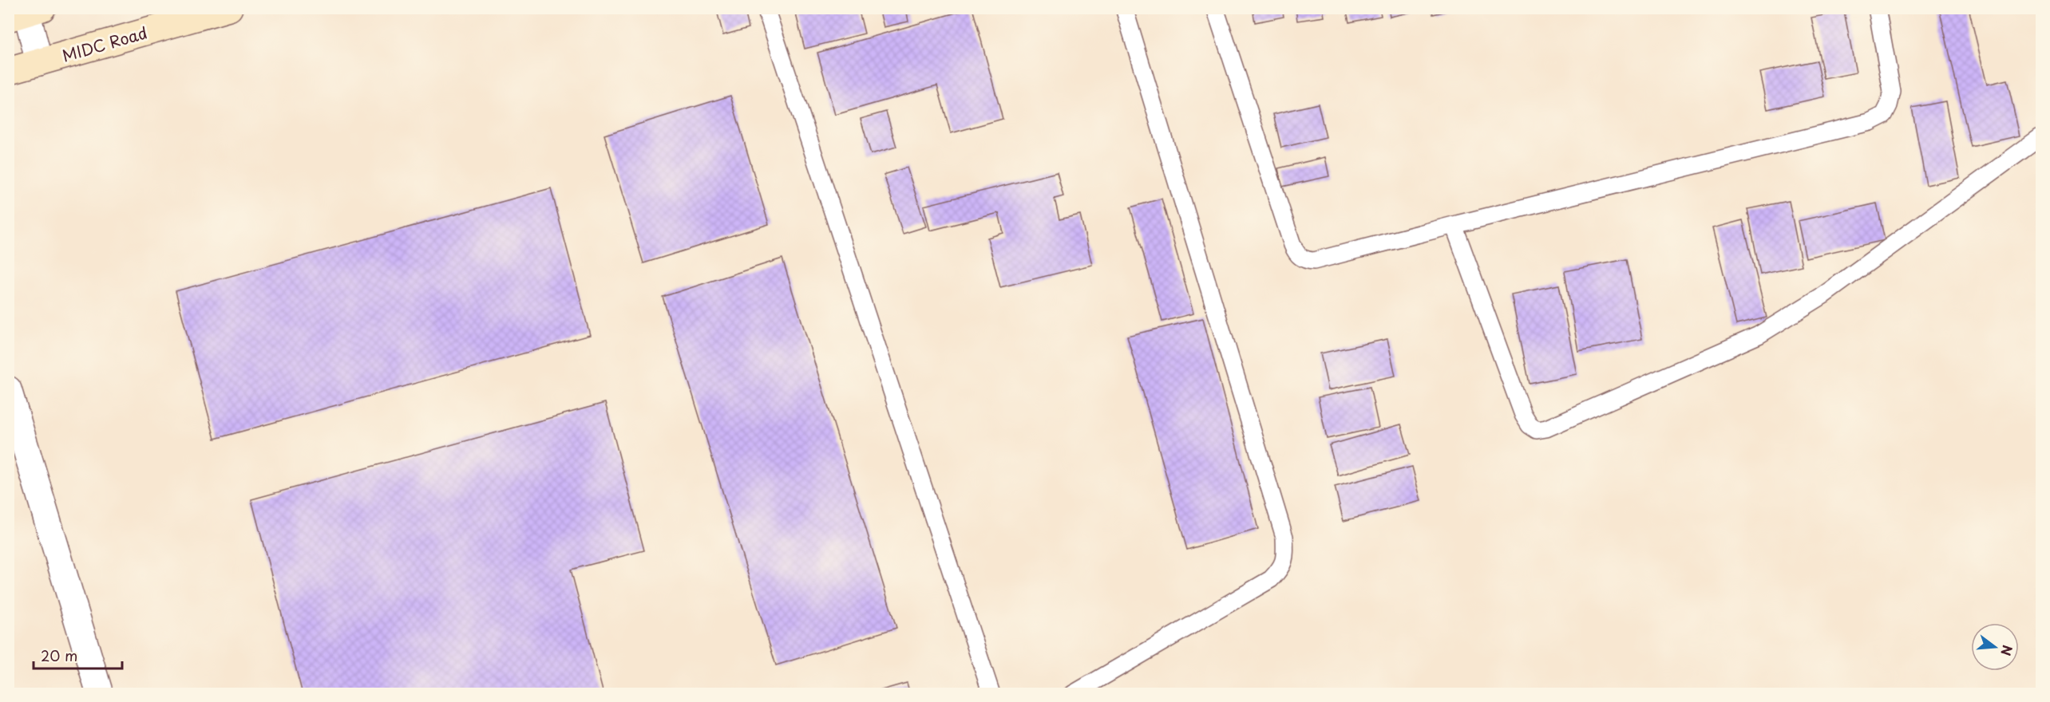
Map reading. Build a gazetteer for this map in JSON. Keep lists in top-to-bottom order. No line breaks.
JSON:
{"streets":{"main road":["MIDC Road"]},"scale_bar":"20 m","north":"right"}
